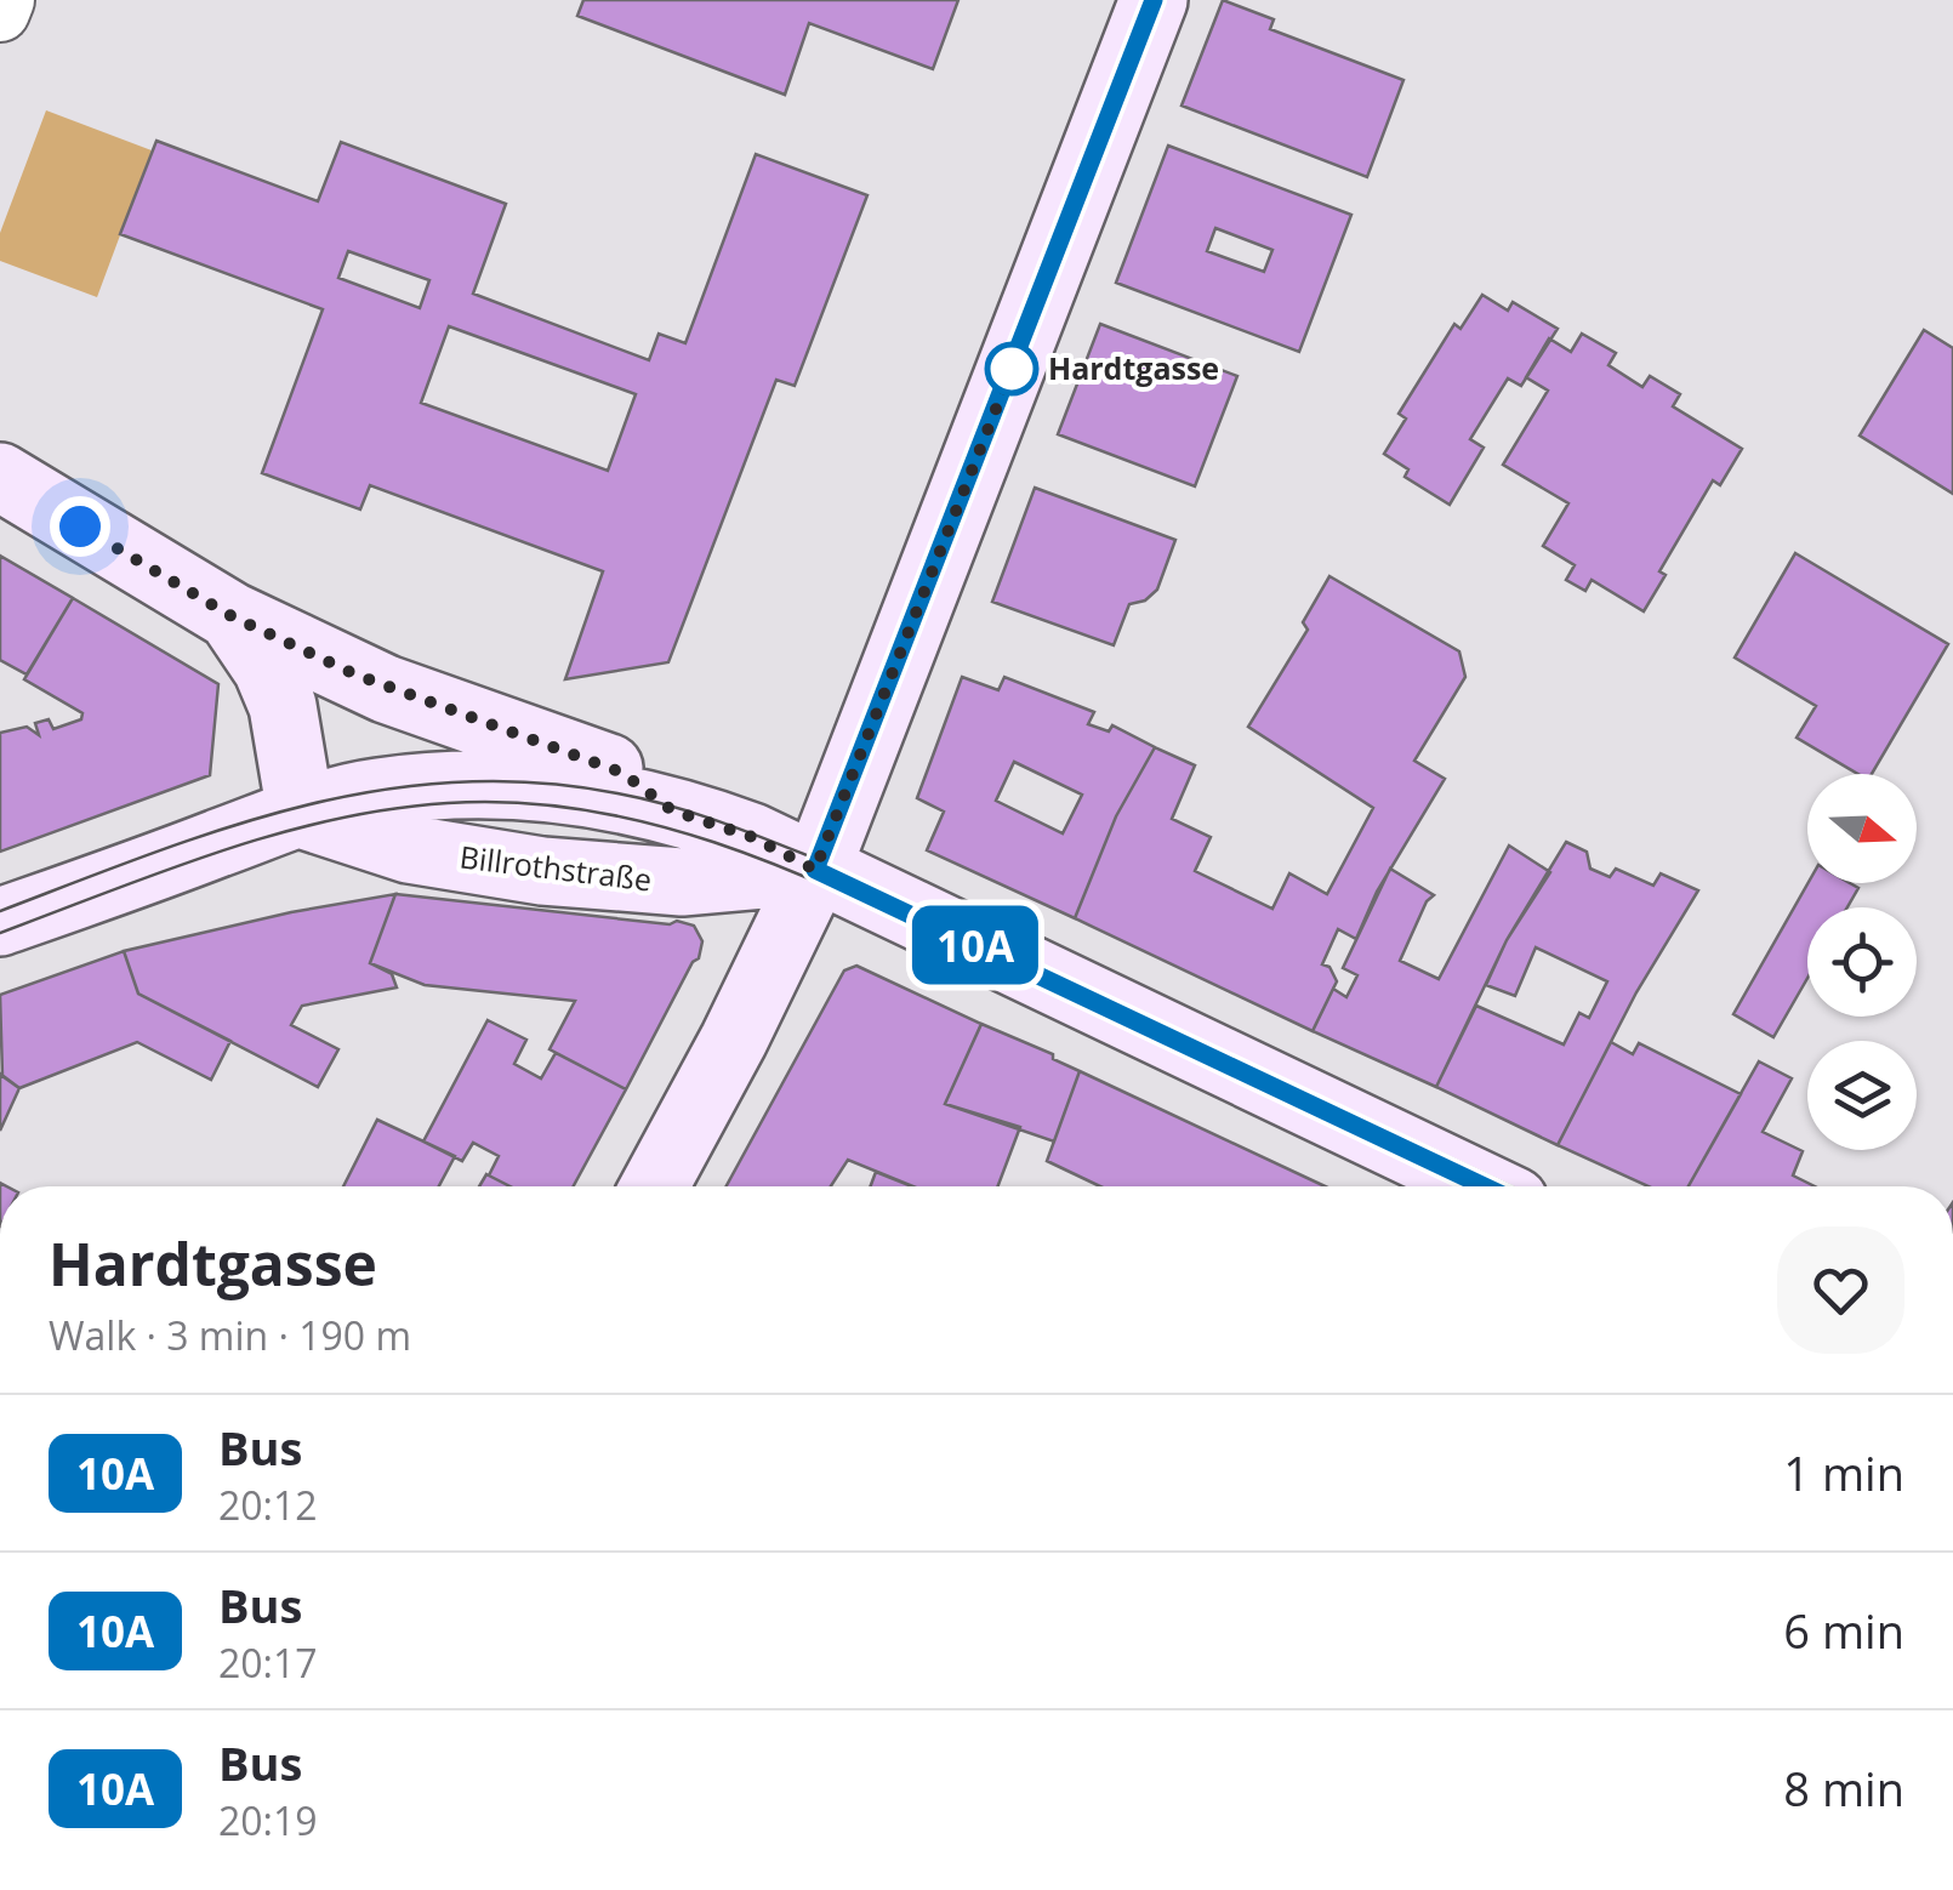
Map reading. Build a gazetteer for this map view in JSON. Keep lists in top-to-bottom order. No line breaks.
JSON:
{"streets":{"street":["Billrothstraße"]},"places":["Hardtgasse"],"lines":["bus line 10A"],"north":"right","page":{"on_map":"10A","heading":["Hardtgasse","Walk · 3 min · 190 m"],"list":[{"mark":"10A","name":"Bus","note":"20:12","value":"1 min"},{"mark":"10A","name":"Bus","note":"20:17","value":"6 min"},{"mark":"10A","name":"Bus","note":"20:19","value":"8 min"}]}}
